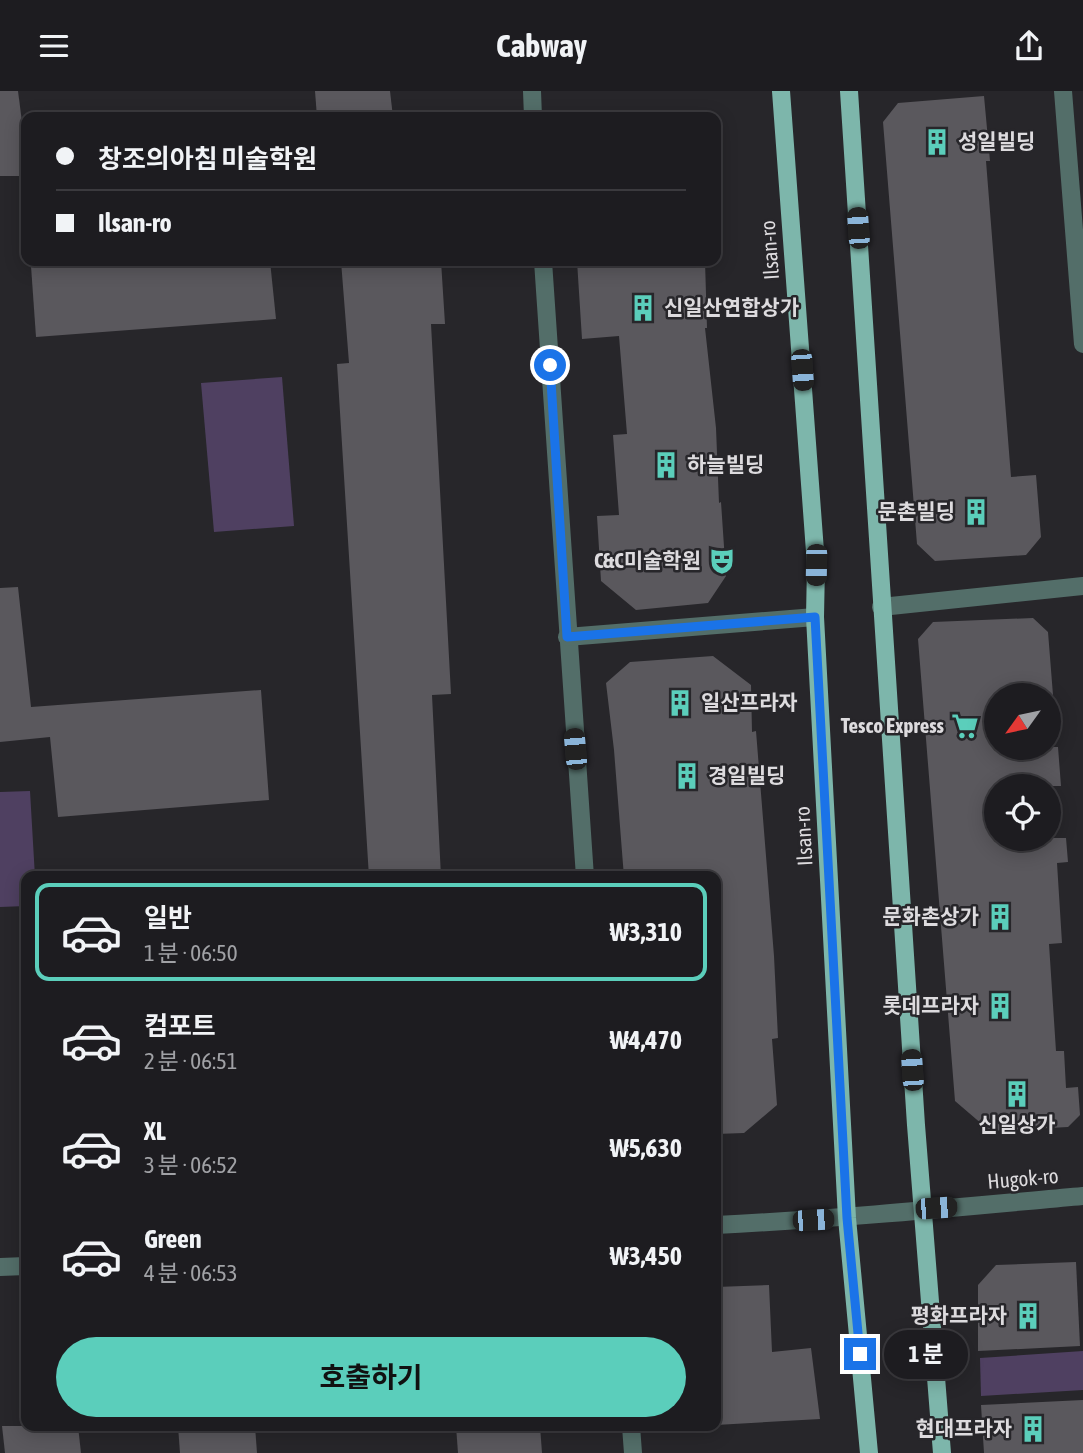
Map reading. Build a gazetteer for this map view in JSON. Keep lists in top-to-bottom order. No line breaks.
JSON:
{"streets":{"main road":["Ilsan-ro"],"street":["Hugok-ro"]},"crossings":[["Ilsan-ro","Hugok-ro"]],"places":{"building":["성일빌딩","신일산연합상가","하늘빌딩","문촌빌딩","일산프라자","경일빌딩","문화촌상가","롯데프라자","신일상가","평화프라자","현대프라자"],"theatre":["C&C미술학원"],"supermarket":["Tesco Express"]},"north":"bottom left","page":{"header":"Cabway","banner":["창조의아침 미술학원","Ilsan-ro"],"list":[{"name":"일반","note":"1 분 · 06:50","value":"₩3,310"},{"name":"컴포트","note":"2 분 · 06:51","value":"₩4,470"},{"name":"XL","note":"3 분 · 06:52","value":"₩5,630"},{"name":"Green","note":"4 분 · 06:53","value":"₩3,450"}],"buttons":"호출하기","bubble":"1 분"}}
